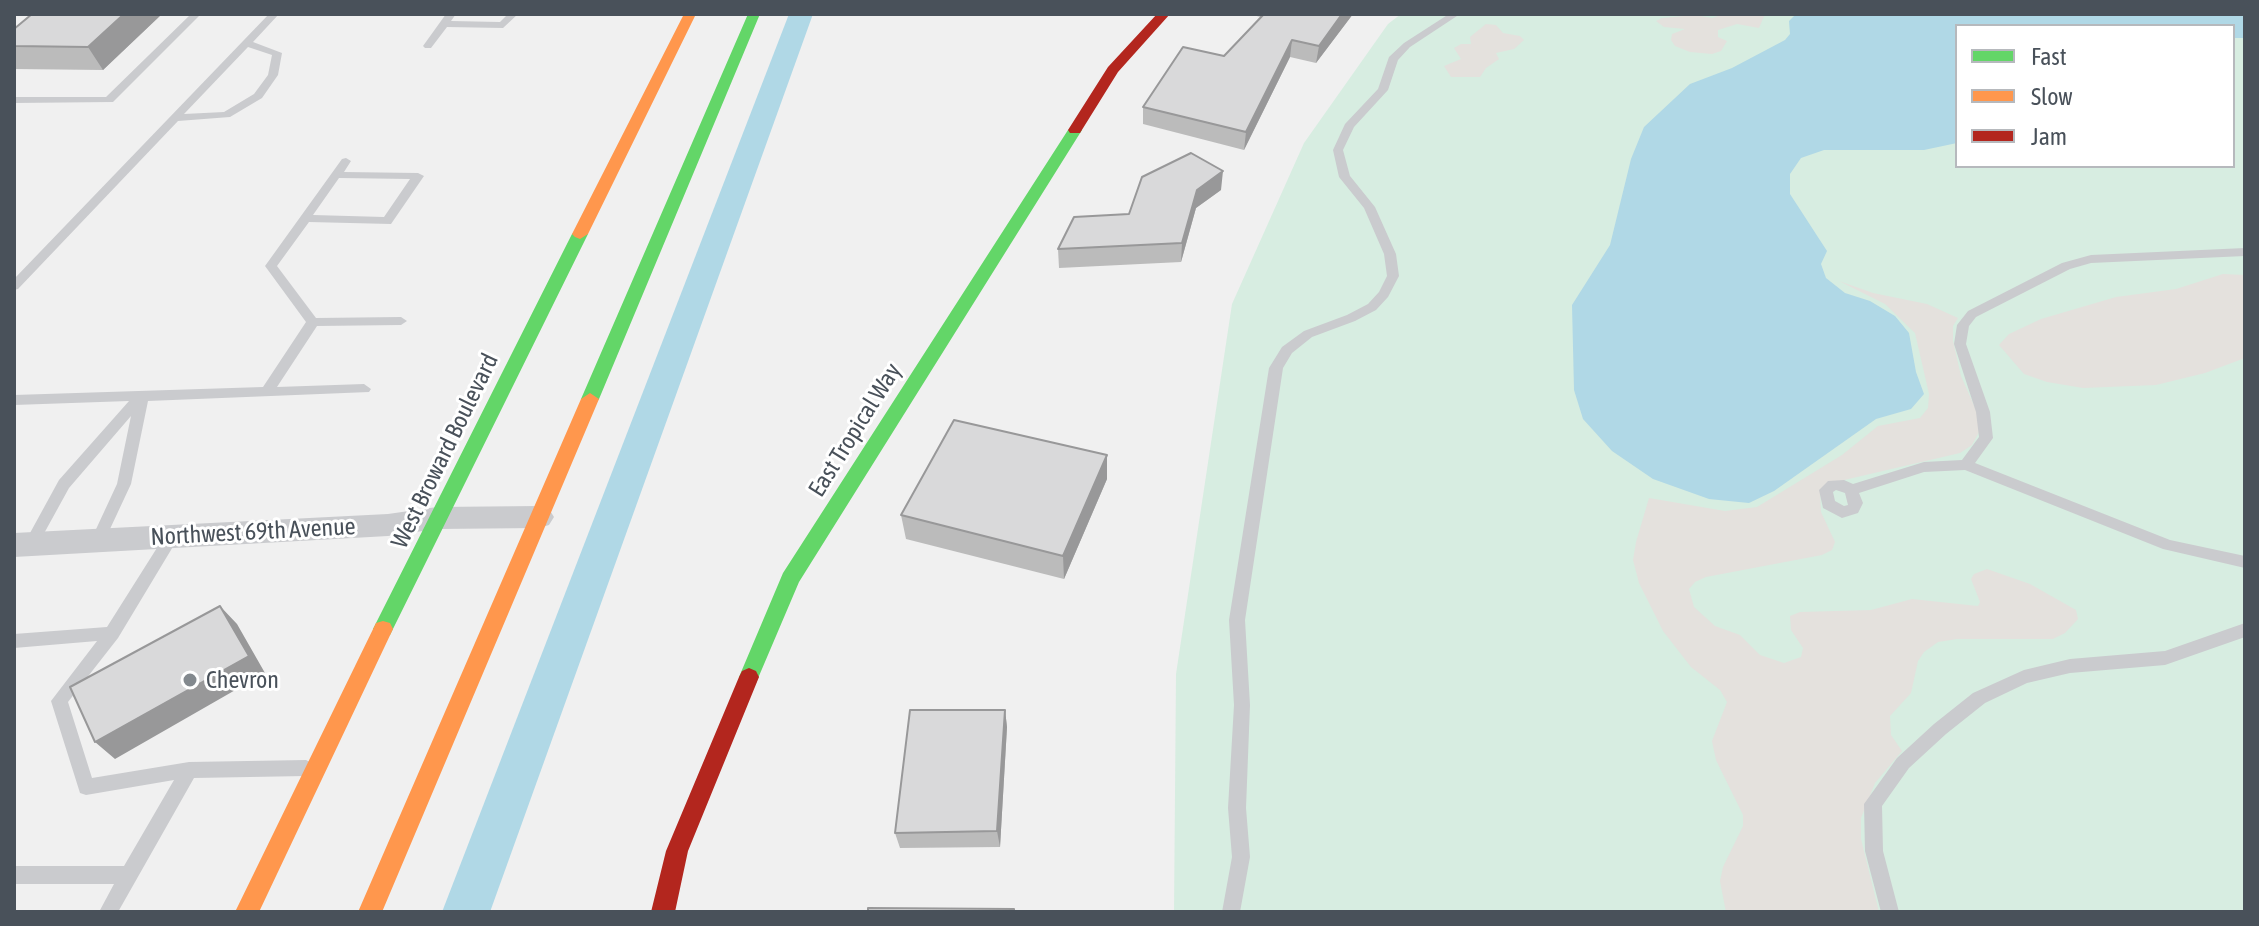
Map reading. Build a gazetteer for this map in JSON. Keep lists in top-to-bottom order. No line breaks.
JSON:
{"streets":{"main road":["East Tropical Way","West Broward Boulevard"],"street":["Northwest 69th Avenue"]},"crossings":[["West Broward Boulevard","Northwest 69th Avenue"]],"places":["Chevron"],"legend":["Fast","Slow","Jam"]}
